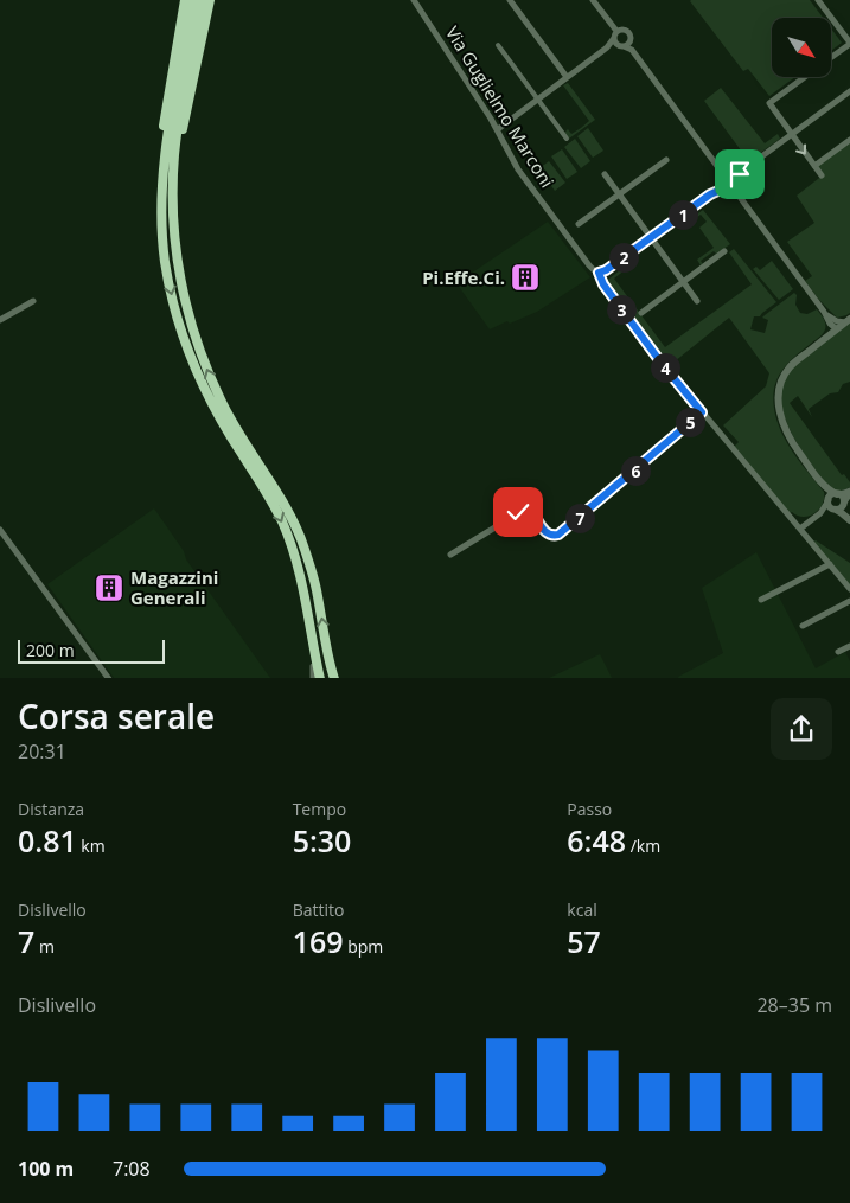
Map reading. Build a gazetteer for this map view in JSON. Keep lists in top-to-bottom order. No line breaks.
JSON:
{"streets":{"street":["Via Guglielmo Marconi"]},"places":{"building":["Pi.Effe.Ci.","Magazzini Generali"]},"scale_bar":"200 m","north":"bottom right","page":{"pins":["1","2","3","4","5","6","7"],"scale":"200 m","heading":["Corsa serale","20:31"],"stats":[["Distanza","0.81 km"],["Tempo","5:30"],["Passo","6:48 /km"],["Dislivello","7 m"],["Battito","169 bpm"],["kcal","57"]],"chart":["Dislivello","28–35 m"],"list":[{"name":"100 m","note":"7:08"}]}}
